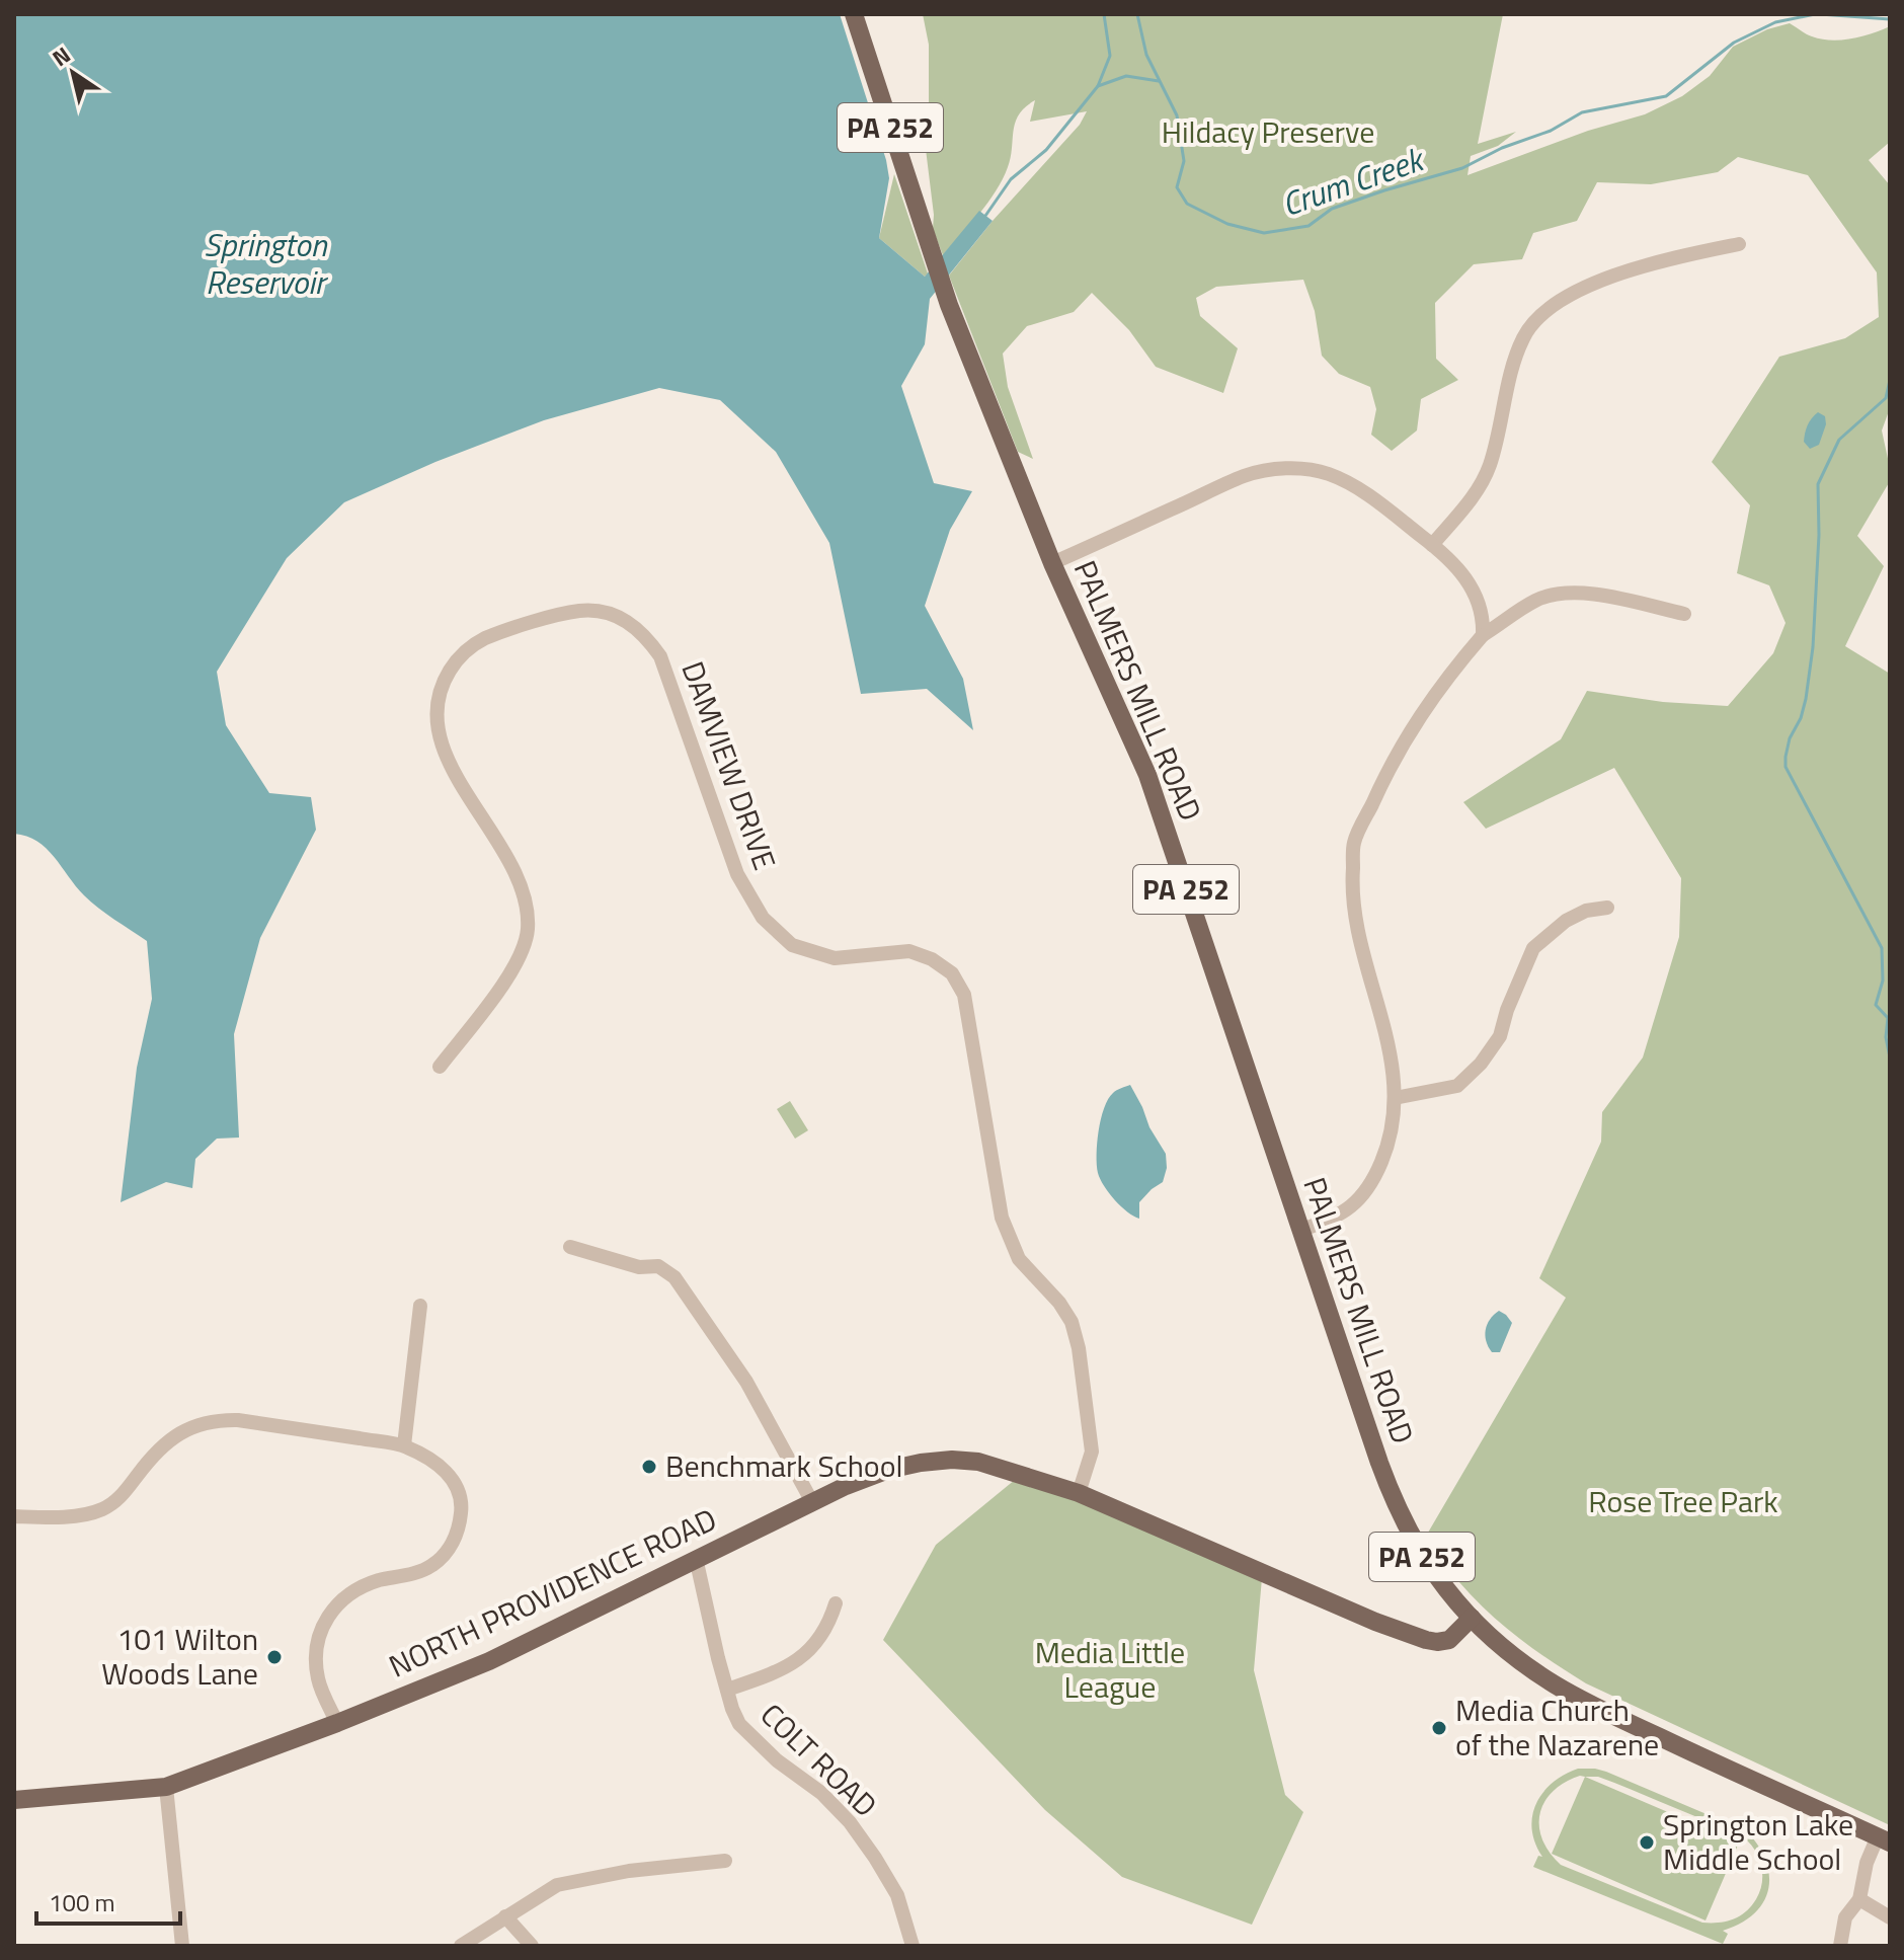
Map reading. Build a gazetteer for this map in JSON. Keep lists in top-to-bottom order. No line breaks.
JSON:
{"streets":{"main road":["PA 252","PALMERS MILL ROAD","NORTH PROVIDENCE ROAD"],"street":["DAMVIEW DRIVE","COLT ROAD"]},"crossings":[["PA 252","PALMERS MILL ROAD"],["PA 252","NORTH PROVIDENCE ROAD"],["PALMERS MILL ROAD","NORTH PROVIDENCE ROAD"],["DAMVIEW DRIVE","NORTH PROVIDENCE ROAD"],["NORTH PROVIDENCE ROAD","COLT ROAD"]],"water":["Crum Creek","Springton Reservoir"],"parks":["Hildacy Preserve","Rose Tree Park","Media Little League"],"places":["Benchmark School","101 Wilton Woods Lane","Media Church of the Nazarene","Springton Lake Middle School"],"scale_bar":"100 m","north":"top left"}
